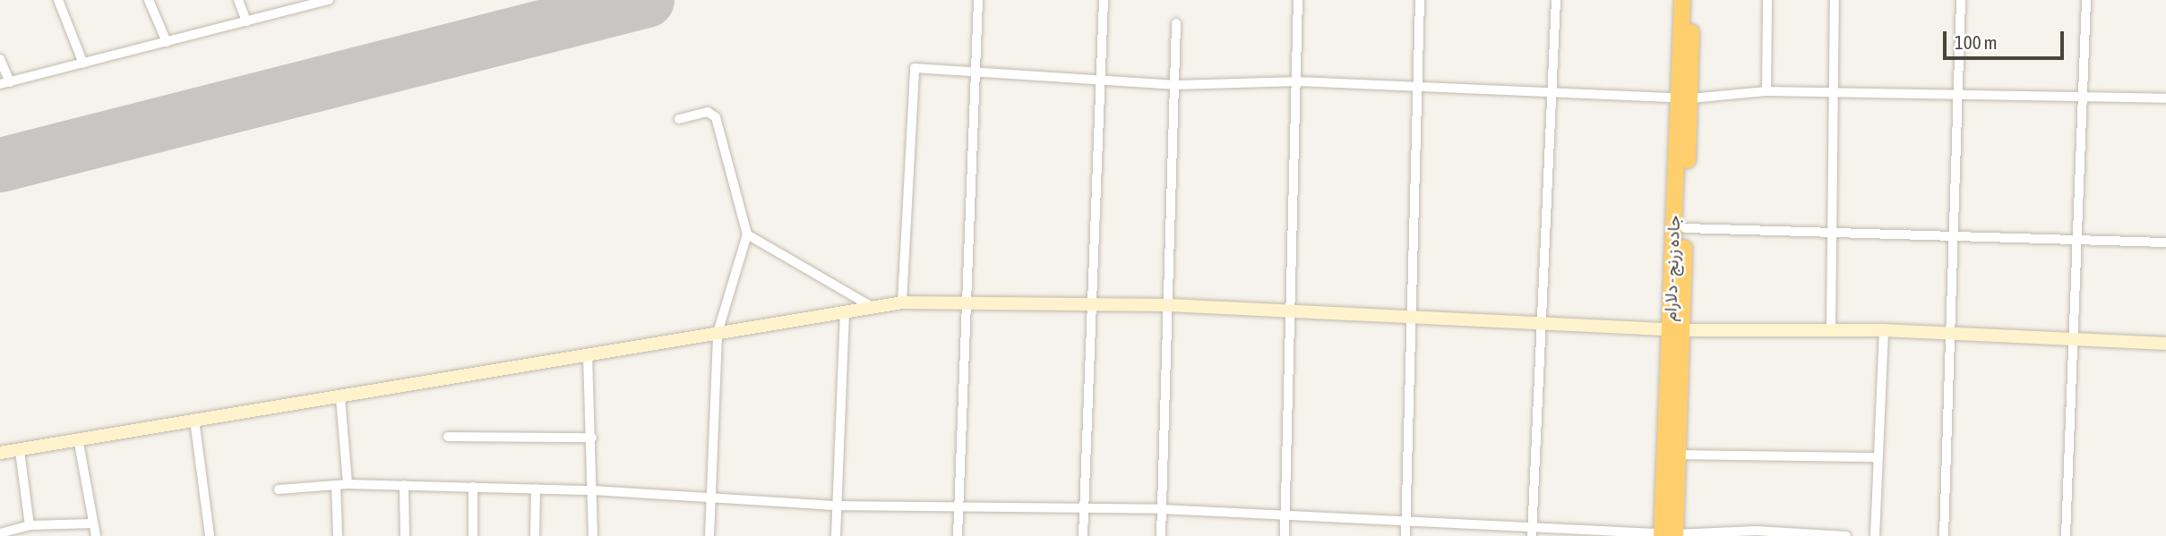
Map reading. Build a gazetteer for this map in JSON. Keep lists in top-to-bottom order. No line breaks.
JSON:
{"streets":{"highway":["جاده زرنج - دلارام"]},"scale_bar":"100 m"}
